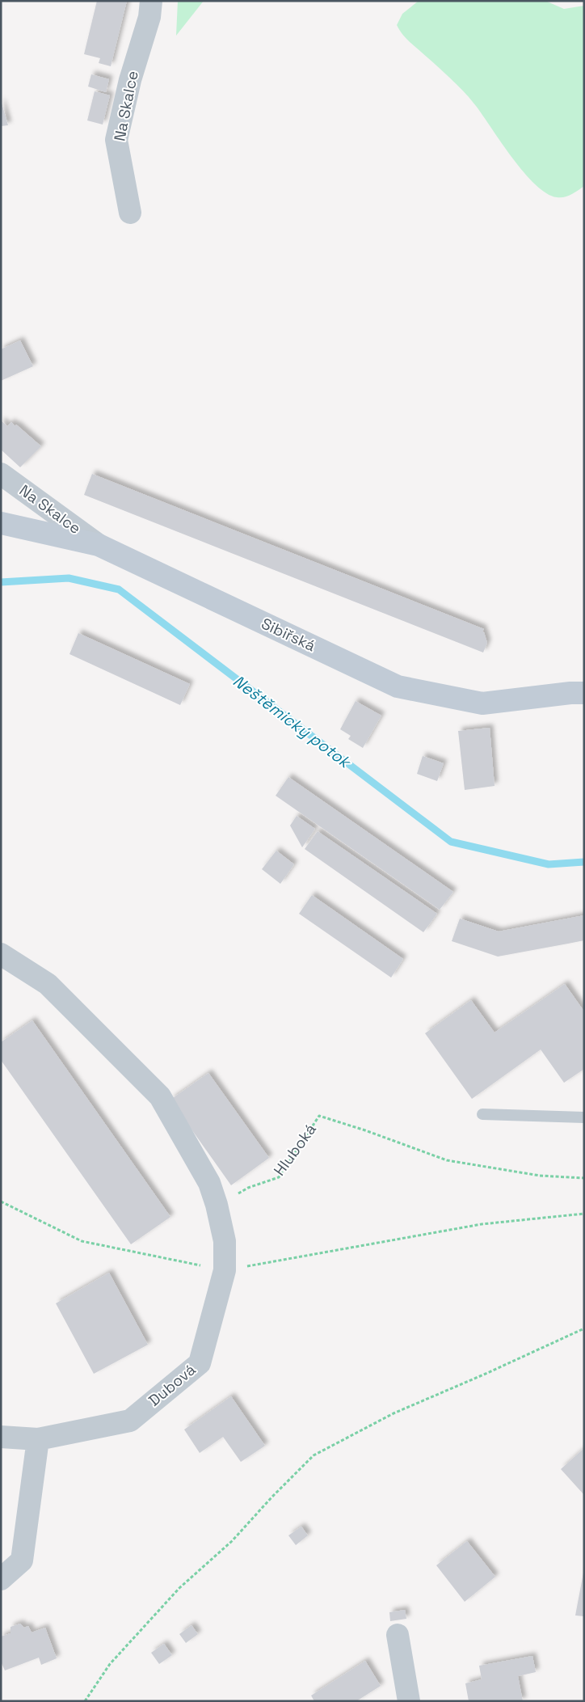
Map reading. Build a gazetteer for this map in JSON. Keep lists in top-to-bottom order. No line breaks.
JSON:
{"streets":{"street":["Na Skalce","Sibiřská","Dubová"],"path":["Hluboká"]},"crossings":[["Na Skalce","Sibiřská"],["Hluboká","Dubová"]],"water":["Neštěmický potok"]}
